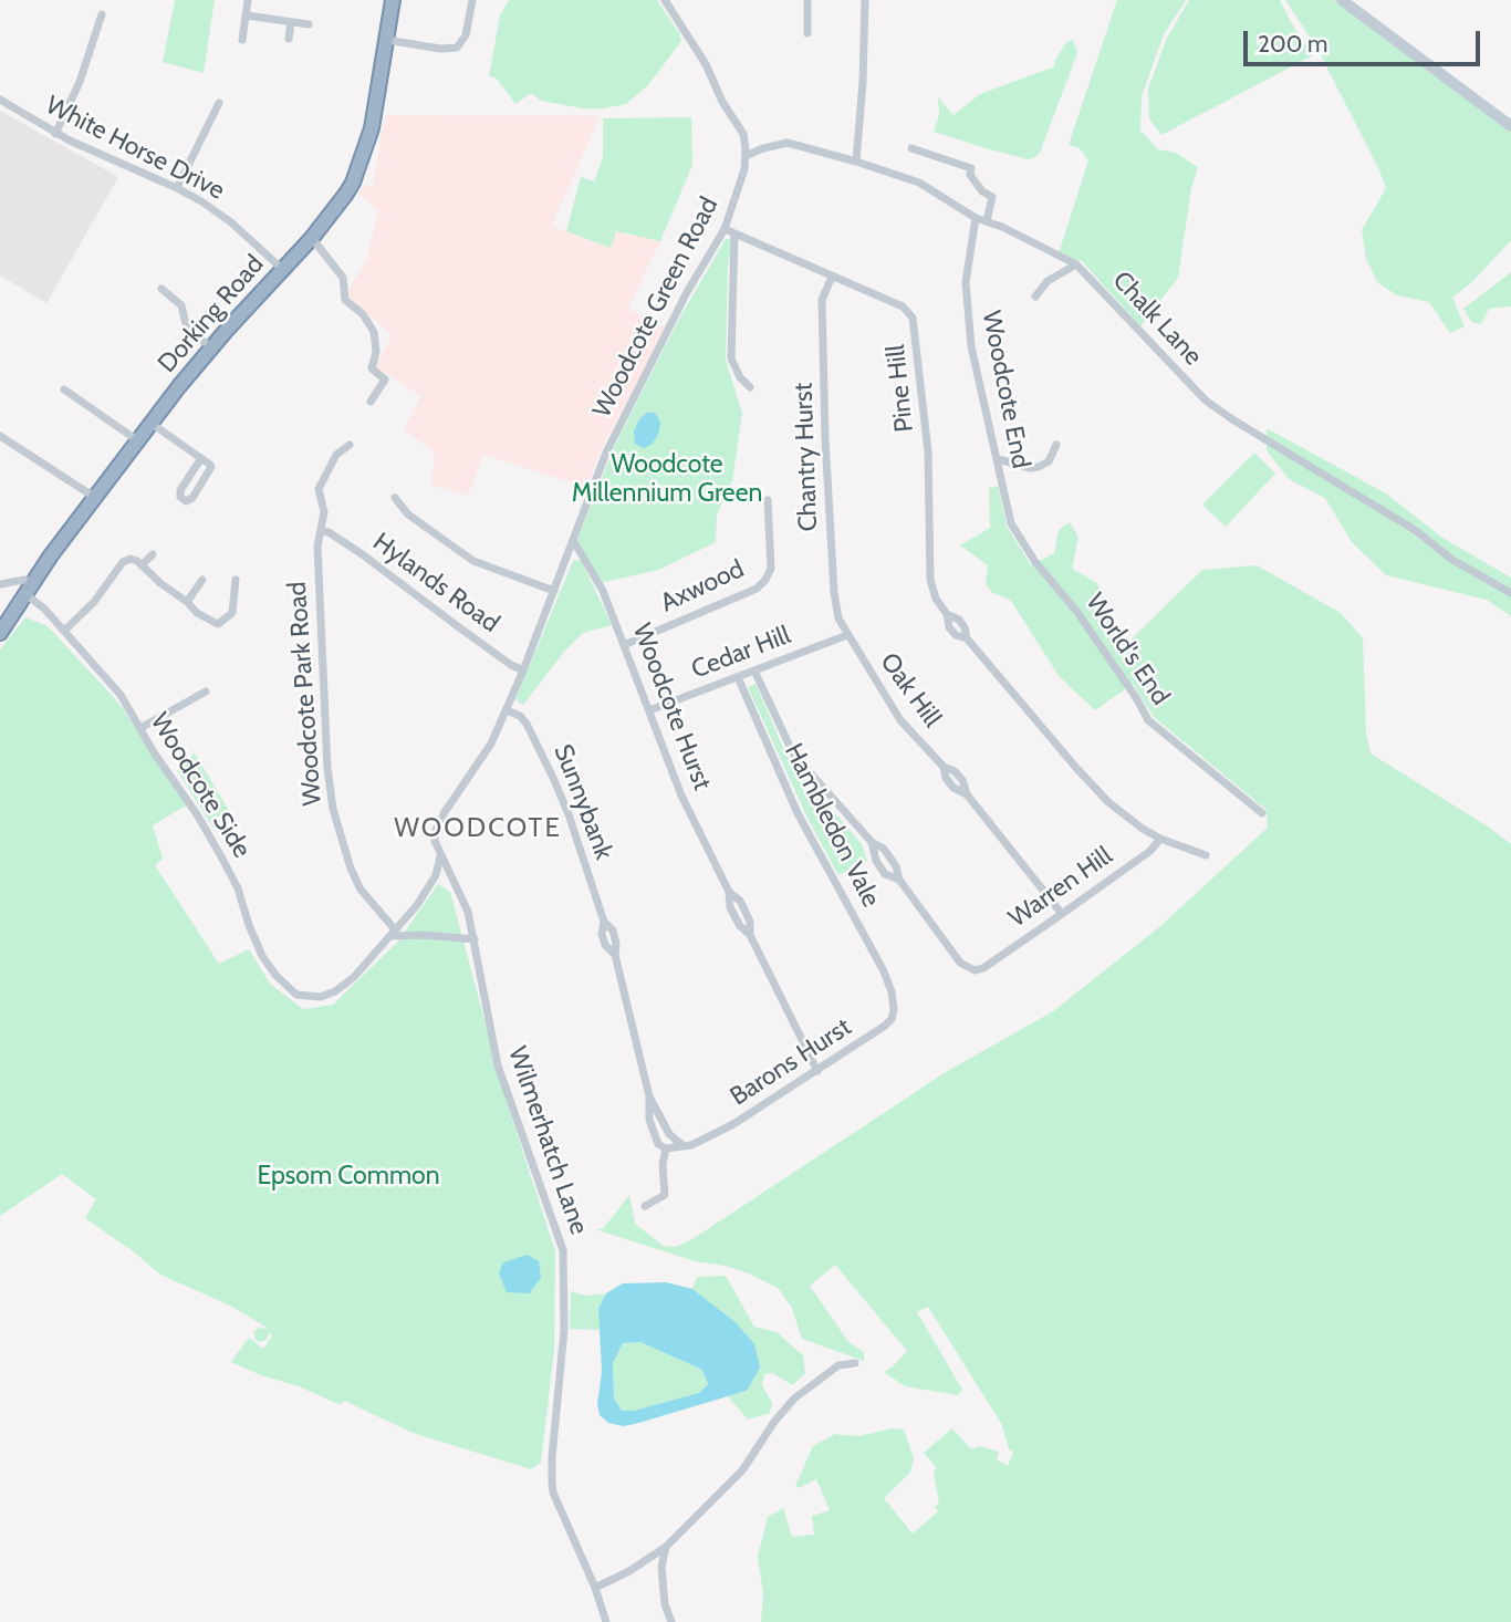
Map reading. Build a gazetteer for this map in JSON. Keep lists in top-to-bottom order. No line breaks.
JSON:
{"streets":{"highway":["Dorking Road"],"street":["White Horse Drive","Woodcote Green Road","Chalk Lane","Pine Hill","Woodcote End","Chantry Hurst","Hylands Road","Axwood","World's End","Cedar Hill","Oak Hill","Woodcote Park Road","Woodcote Hurst","Woodcote Side","Sunnybank","Hambledon Vale","Warren Hill","Barons Hurst","Wilmerhatch Lane"]},"crossings":[["White Horse Drive","Dorking Road"],["Woodcote Green Road","Chalk Lane"],["Woodcote Green Road","Pine Hill"],["Woodcote Green Road","Hylands Road"],["Woodcote Green Road","Woodcote Hurst"],["Woodcote Green Road","Woodcote Side"],["Woodcote Green Road","Sunnybank"],["Woodcote Green Road","Wilmerhatch Lane"],["Dorking Road","Woodcote Side"],["Chalk Lane","Woodcote End"],["Pine Hill","Chantry Hurst"],["Pine Hill","Warren Hill"],["Woodcote End","World's End"],["Chantry Hurst","Cedar Hill"],["Chantry Hurst","Oak Hill"],["Hylands Road","Woodcote Park Road"],["Axwood","Woodcote Hurst"],["Cedar Hill","Oak Hill"],["Cedar Hill","Woodcote Hurst"],["Cedar Hill","Hambledon Vale"],["Oak Hill","Warren Hill"],["Woodcote Park Road","Woodcote Side"],["Woodcote Hurst","Barons Hurst"],["Woodcote Side","Wilmerhatch Lane"],["Sunnybank","Barons Hurst"],["Hambledon Vale","Barons Hurst"]],"districts":["WOODCOTE"],"parks":["Woodcote Millennium Green","Epsom Common"],"scale_bar":"200 m"}
